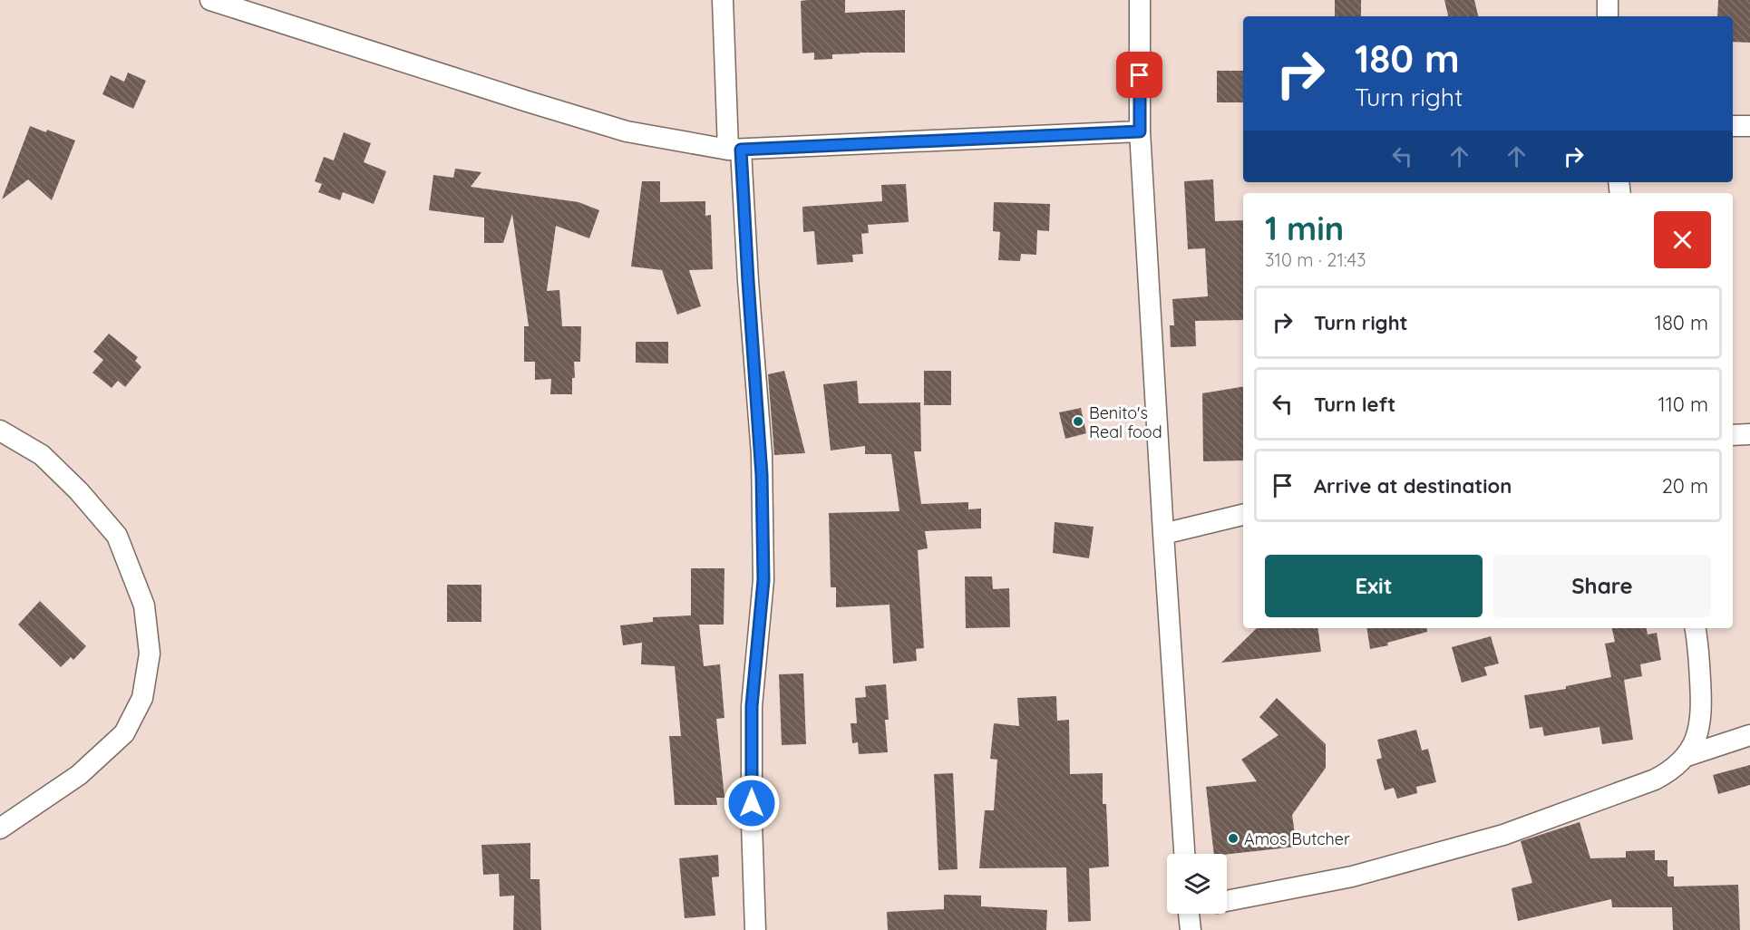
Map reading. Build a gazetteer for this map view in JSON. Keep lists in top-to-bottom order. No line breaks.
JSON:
{"places":["Benito's Real food","Amos Butcher"],"page":{"turn":["180 m","Turn right"],"heading":["1 min","310 m · 21:43"],"list":[{"name":"Turn right","value":"180 m"},{"name":"Turn left","value":"110 m"},{"name":"Arrive at destination","value":"20 m"}],"buttons":["Exit","Share"]}}
